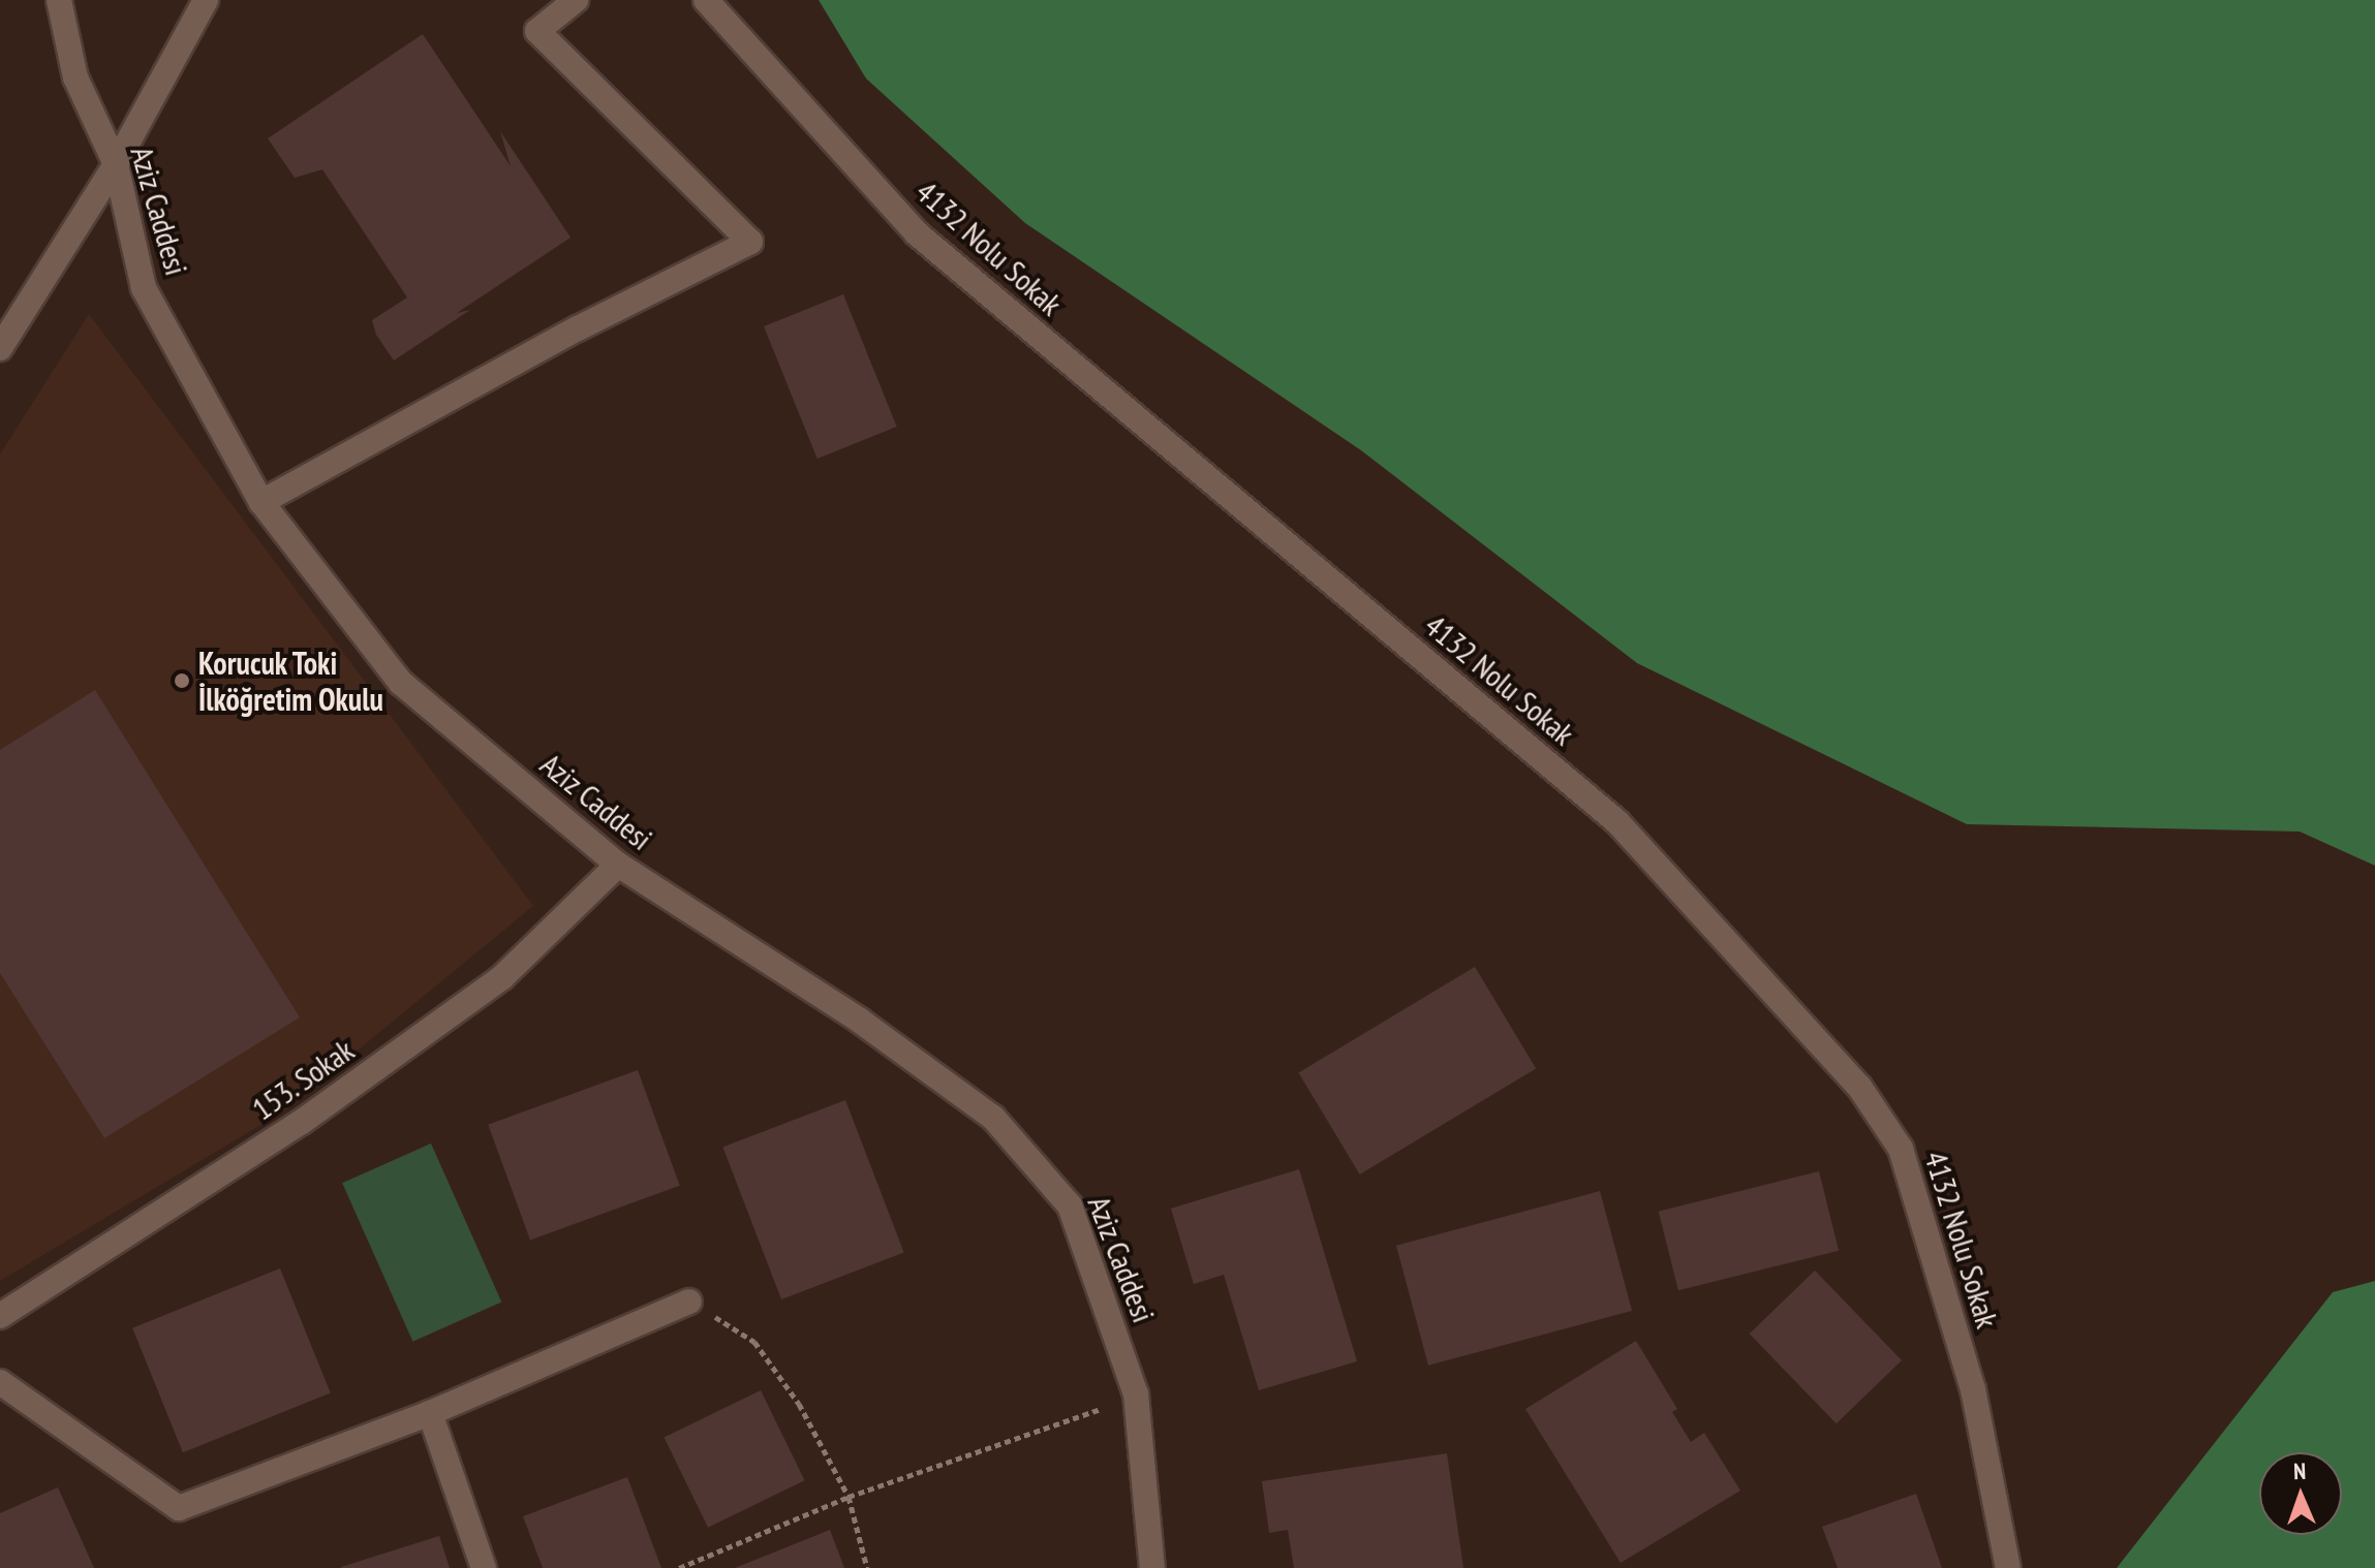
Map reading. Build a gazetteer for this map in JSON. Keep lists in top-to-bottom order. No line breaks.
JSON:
{"streets":{"street":["Aziz Caddesi","4132 Nolu Sokak","153. Sokak"]},"crossings":[["Aziz Caddesi","153. Sokak"]],"places":["Korucuk Toki İlköğretim Okulu"],"north":"top"}
